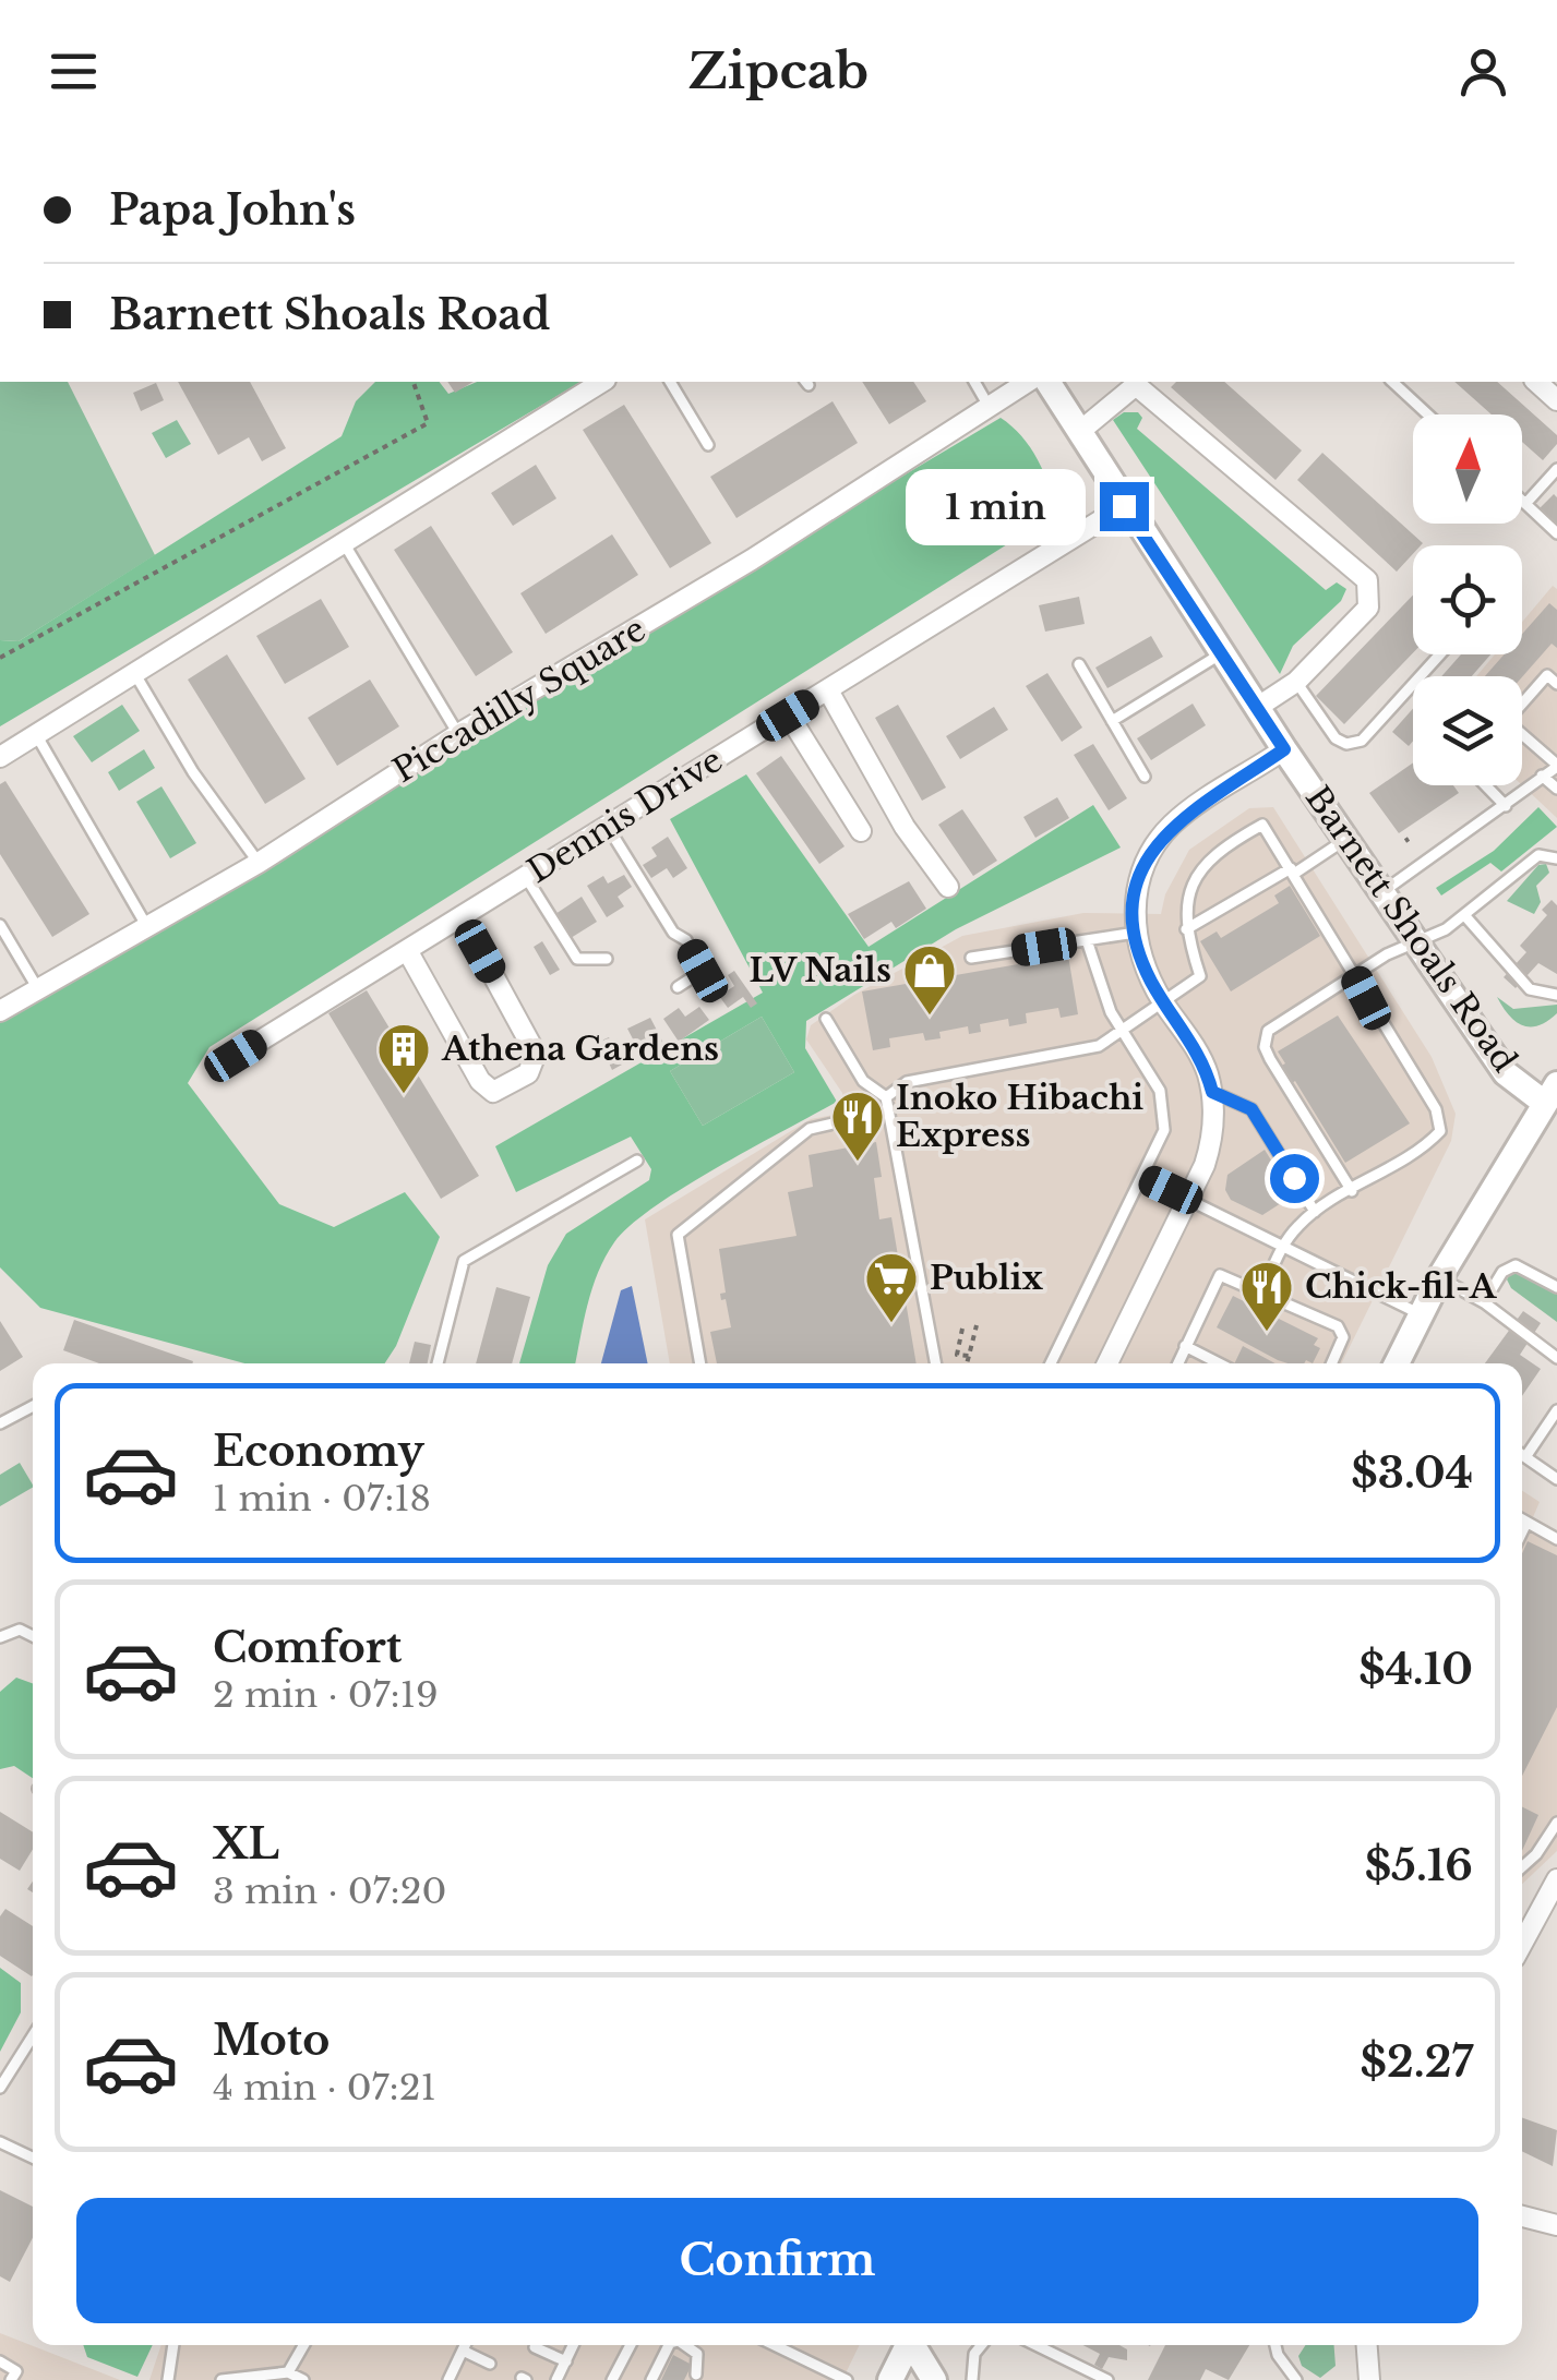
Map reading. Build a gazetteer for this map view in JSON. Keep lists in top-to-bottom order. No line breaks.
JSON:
{"streets":{"main road":["Barnett Shoals Road"],"street":["Piccadilly Square","Dennis Drive"]},"crossings":[["Dennis Drive","Barnett Shoals Road"]],"places":{"shop":["LV Nails"],"building":["Athena Gardens"],"restaurant":["Inoko Hibachi Express","Chick-fil-A"],"supermarket":["Publix"]},"north":"top","page":{"header":"Zipcab","banner":["Papa John's","Barnett Shoals Road"],"bubble":"1 min","list":[{"name":"Economy","note":"1 min · 07:18","value":"$3.04"},{"name":"Comfort","note":"2 min · 07:19","value":"$4.10"},{"name":"XL","note":"3 min · 07:20","value":"$5.16"},{"name":"Moto","note":"4 min · 07:21","value":"$2.27"}],"buttons":"Confirm"}}
